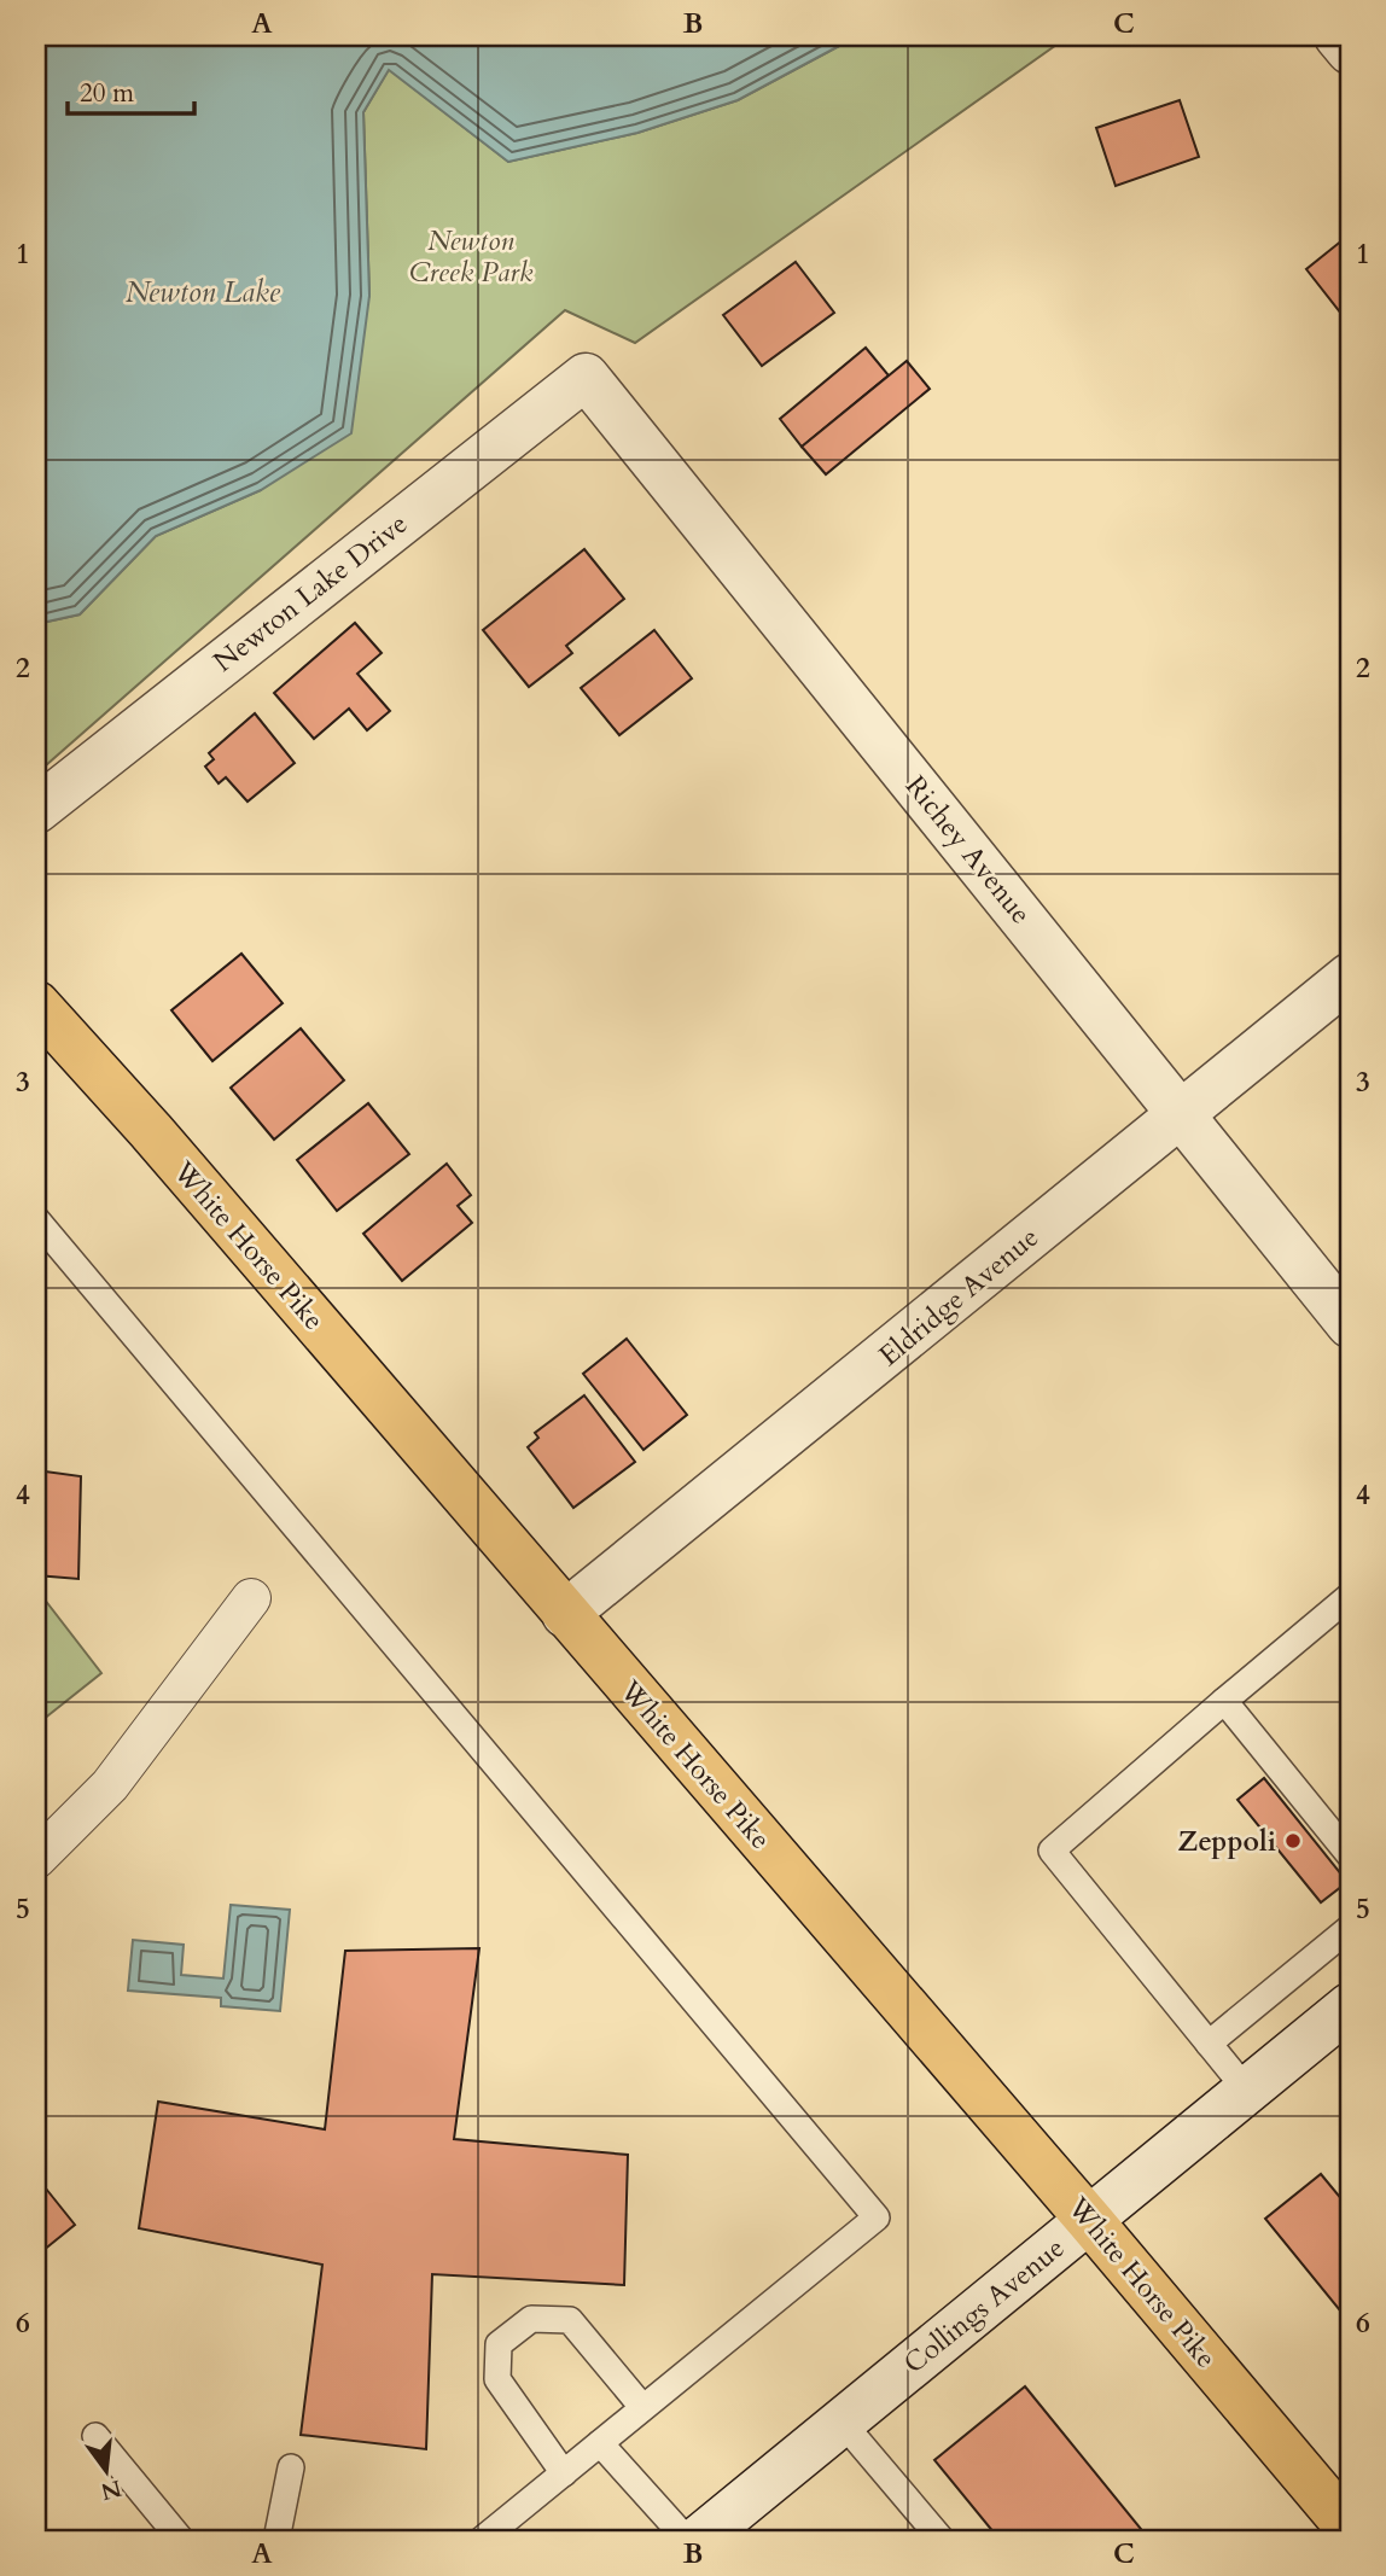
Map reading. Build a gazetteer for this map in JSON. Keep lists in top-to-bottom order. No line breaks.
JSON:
{"streets":{"highway":["White Horse Pike"],"street":["Newton Lake Drive","Richey Avenue","Eldridge Avenue","Collings Avenue"]},"crossings":[["Newton Lake Drive","Richey Avenue"],["Richey Avenue","Eldridge Avenue"],["White Horse Pike","Eldridge Avenue"],["White Horse Pike","Collings Avenue"]],"water":["Newton Lake"],"parks":["Newton Creek Park"],"places":["Zeppoli"],"scale_bar":"20 m","north":"bottom","grid":{"columns":["A","B","C"],"rows":["1","2","3","4","5","6"]}}
